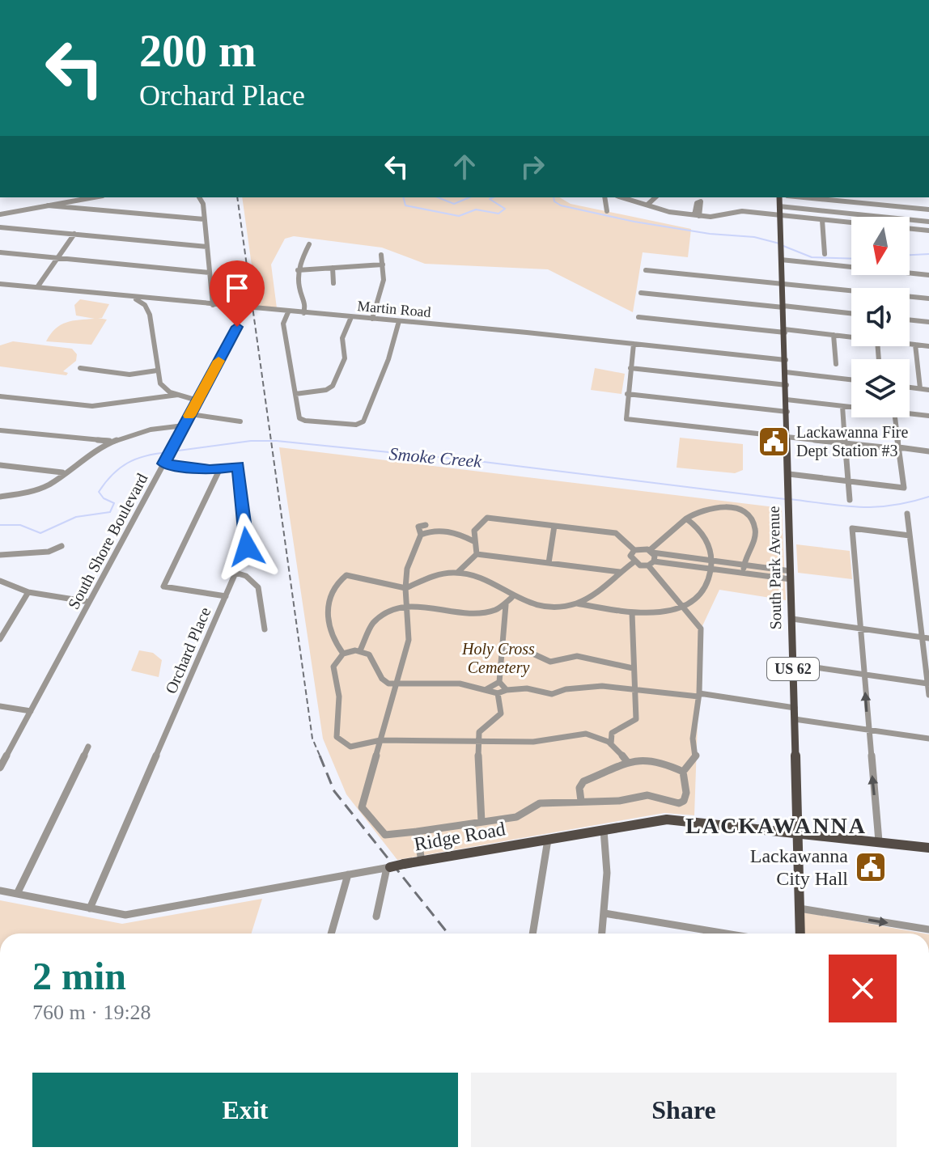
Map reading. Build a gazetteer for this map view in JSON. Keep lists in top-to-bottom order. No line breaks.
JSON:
{"streets":{"main road":["South Park Avenue","US 62","Ridge Road"],"street":["Martin Road","South Shore Boulevard","Orchard Place"]},"crossings":[["Martin Road","South Park Avenue"],["South Shore Boulevard","Orchard Place"],["South Park Avenue","Ridge Road"],["Orchard Place","Ridge Road"]],"districts":["LACKAWANNA"],"water":["Smoke Creek"],"parks":["Holy Cross Cemetery"],"places":{"public building":["Lackawanna Fire Dept Station #3","Lackawanna City Hall"]},"north":"bottom","page":{"turn":["200 m","Orchard Place"],"heading":["2 min","760 m · 19:28"],"buttons":["Exit","Share"]}}
